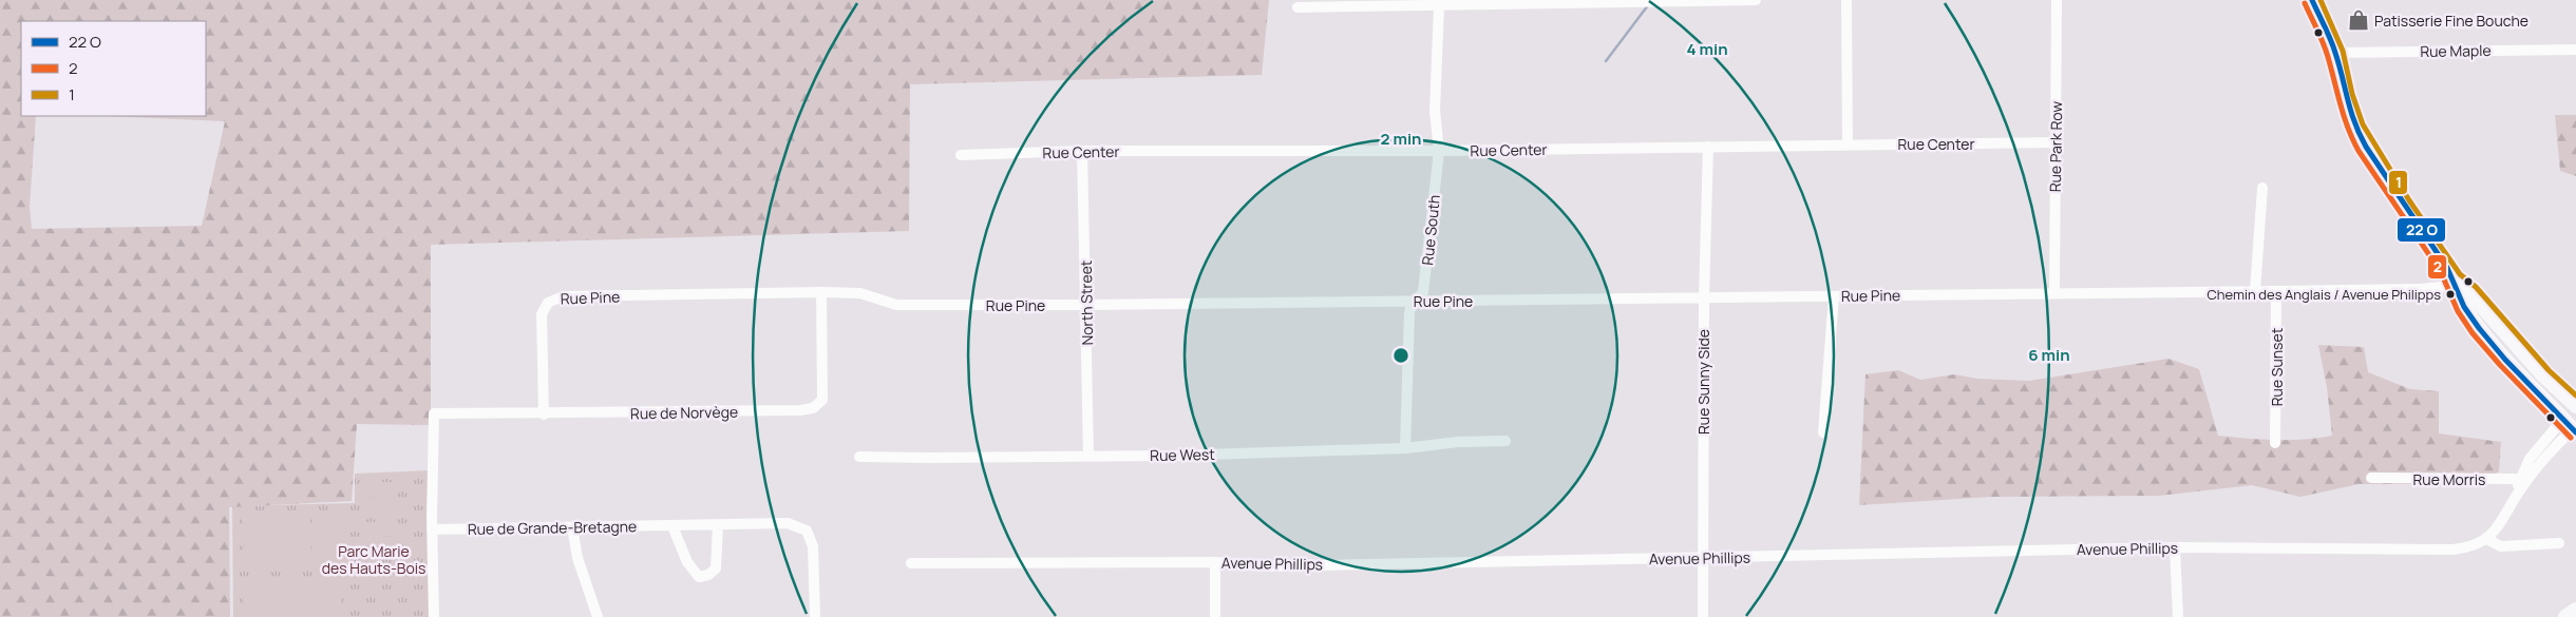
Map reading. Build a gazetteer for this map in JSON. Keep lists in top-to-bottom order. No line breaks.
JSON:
{"streets":{"street":["Rue Maple","Rue Center","Rue Park Row","Rue South","Rue Pine","North Street","Rue Sunset","Rue Sunny Side","Rue de Norvège","Rue West","Rue Morris","Rue de Grande-Bretagne","Avenue Phillips"]},"crossings":[["Rue Center","Rue Park Row"],["Rue Center","Rue South"],["Rue Center","North Street"],["Rue Center","Rue Sunny Side"],["Rue Park Row","Rue Pine"],["Rue South","Rue Pine"],["Rue South","Rue West"],["Rue Pine","North Street"],["Rue Pine","Rue Sunset"],["Rue Pine","Rue Sunny Side"],["Rue Pine","Rue de Norvège"],["North Street","Rue West"],["Rue Sunny Side","Avenue Phillips"],["Rue de Norvège","Rue de Grande-Bretagne"],["Rue Morris","Avenue Phillips"]],"parks":["Parc Marie des Hauts-Bois"],"places":{"shop":["Patisserie Fine Bouche"],"other":["Chemin des Anglais / Avenue Philipps"]},"lines":["transit line 1","transit line 2"],"legend":["22 O","2","1"],"rings":["4 min","2 min","6 min"]}
